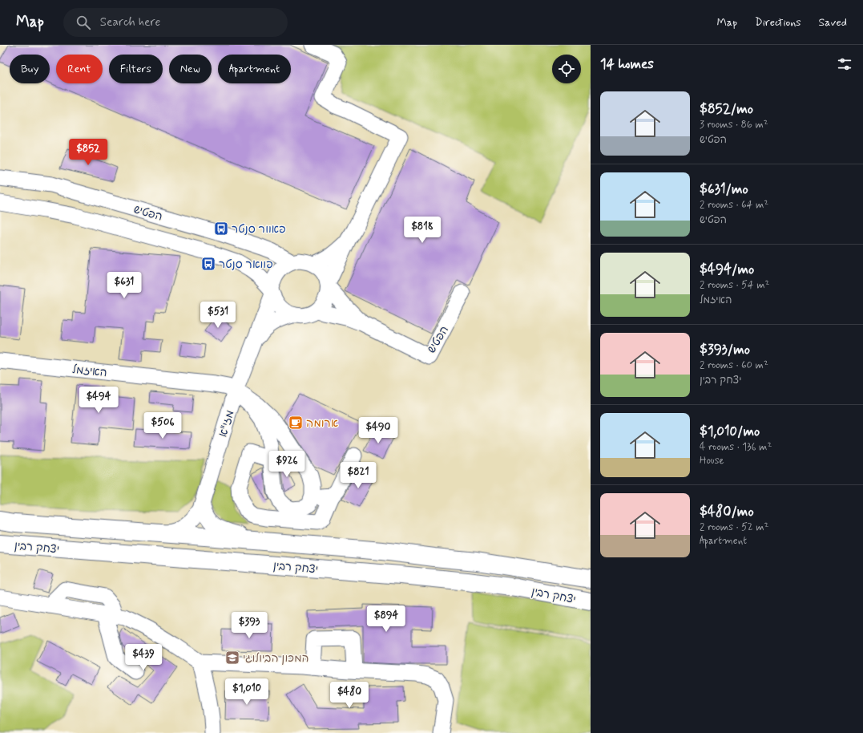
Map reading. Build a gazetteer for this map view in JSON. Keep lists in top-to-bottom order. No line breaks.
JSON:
{"streets":{"main road":["יצחק רבין"],"street":["הפטיש","האיזמל","מזי\"א"]},"crossings":[["הפטיש","מזי\"א"],["האיזמל","מזי\"א"],["מזי\"א","יצחק רבין"]],"places":{"bus stop":["פאוור סנטר","פוואר סנטר"],"cafe":["ארומה"],"school or university":["המכון הביולוגי"]},"page":{"header":"Map","search":"Search here","nav":["Map","Directions","Saved"],"heading":"14 homes","chip":["Buy","Rent","Filters","New","Apartment"],"list":[{"name":"$852/mo","note":"3 rooms · 86 m² · הפטיש"},{"name":"$631/mo","note":"2 rooms · 64 m² · הפטיש"},{"name":"$494/mo","note":"2 rooms · 54 m² · האיזמל"},{"name":"$393/mo","note":"2 rooms · 60 m² · יצחק רבין"},{"name":"$1,010/mo","note":"4 rooms · 136 m² · House"},{"name":"$480/mo","note":"2 rooms · 52 m² · Apartment"}],"price":["$852","$818","$631","$531","$494","$506","$490","$926","$821","$894","$393","$439","$1,010","$480"]}}
